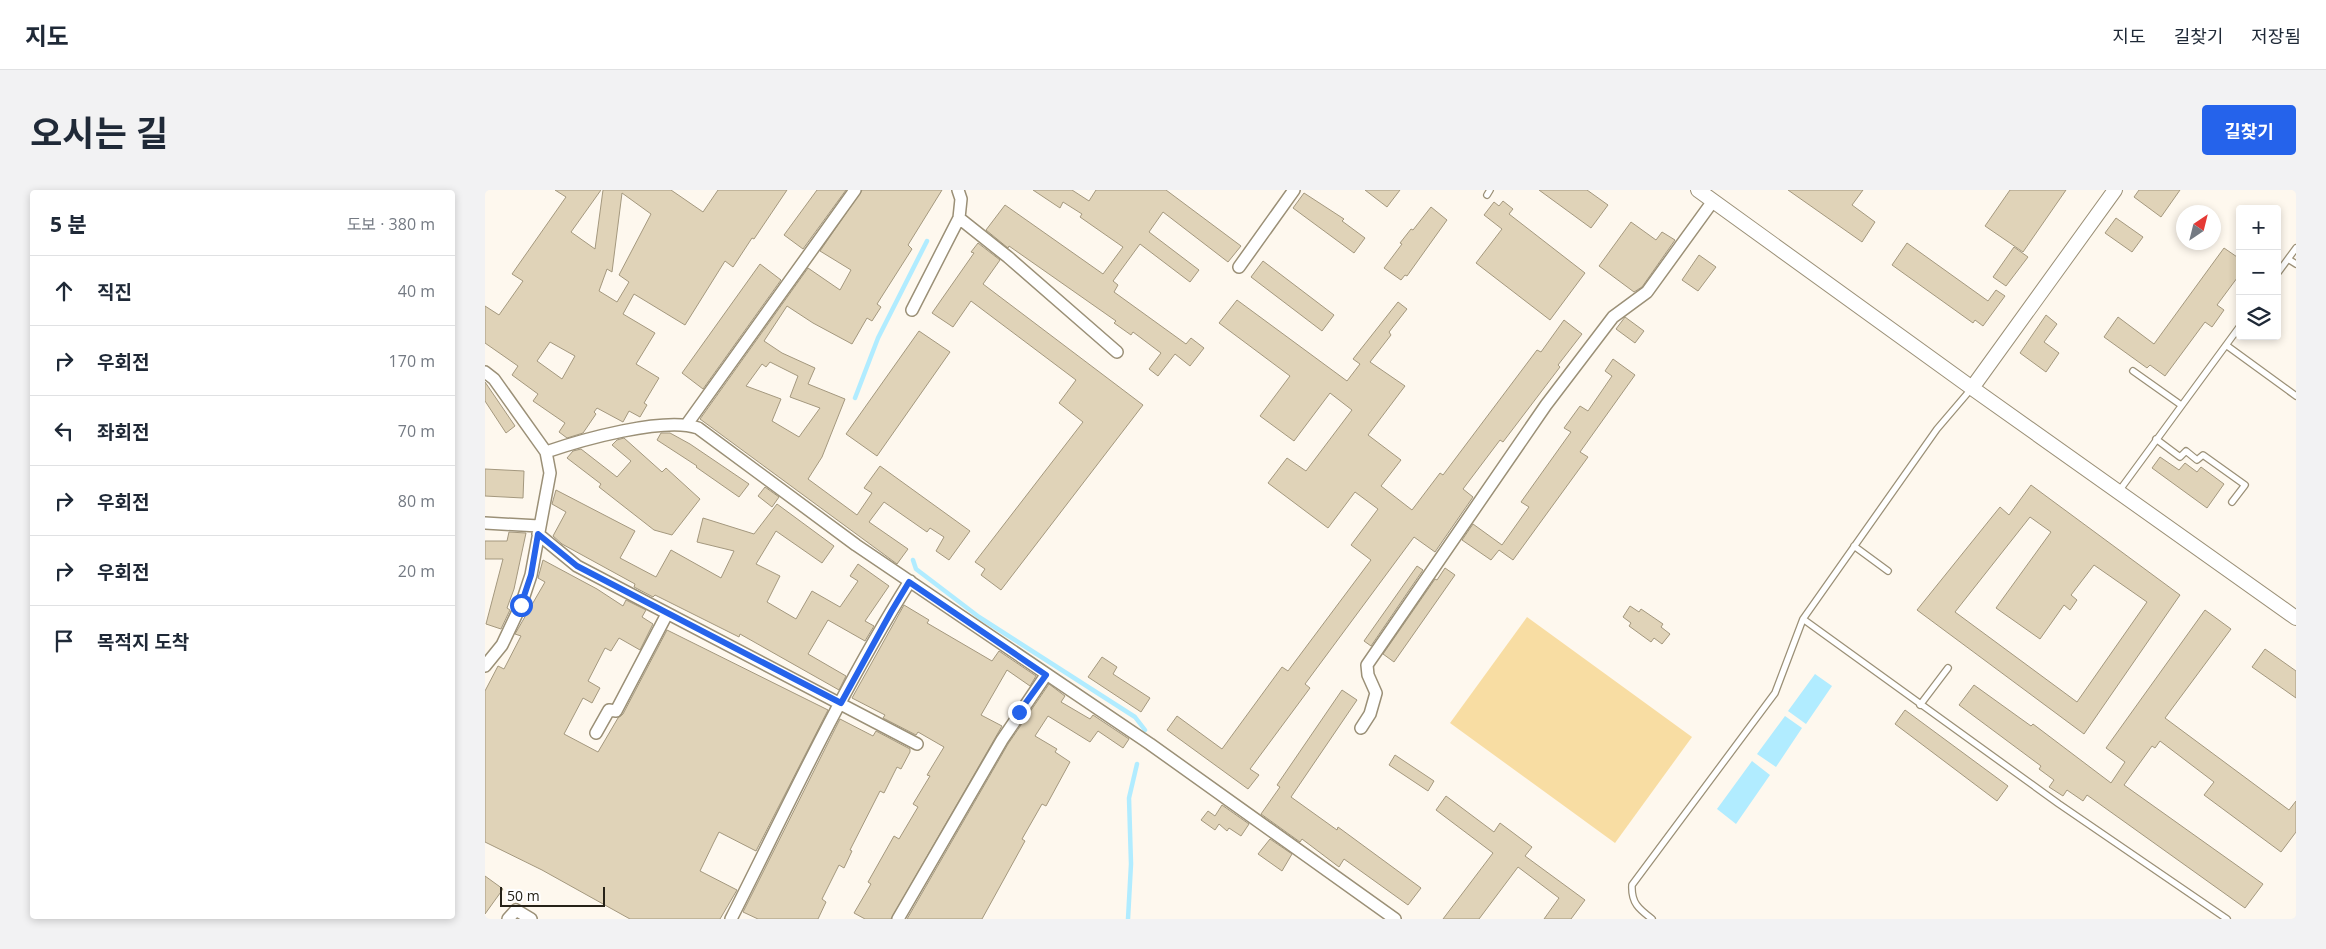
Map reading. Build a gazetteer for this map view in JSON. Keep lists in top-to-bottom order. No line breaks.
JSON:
{"scale_bar":"50 m","north":"top right","page":{"header":"지도","nav":["지도","길찾기","저장됨"],"title":"오시는 길","buttons":"길찾기","heading":["5 분","도보 · 380 m"],"map_buttons":["+","−"],"list":[["직진","40 m"],["우회전","170 m"],["좌회전","70 m"],["우회전","80 m"],["우회전","20 m"],"목적지 도착"],"scale":"50 m"}}
